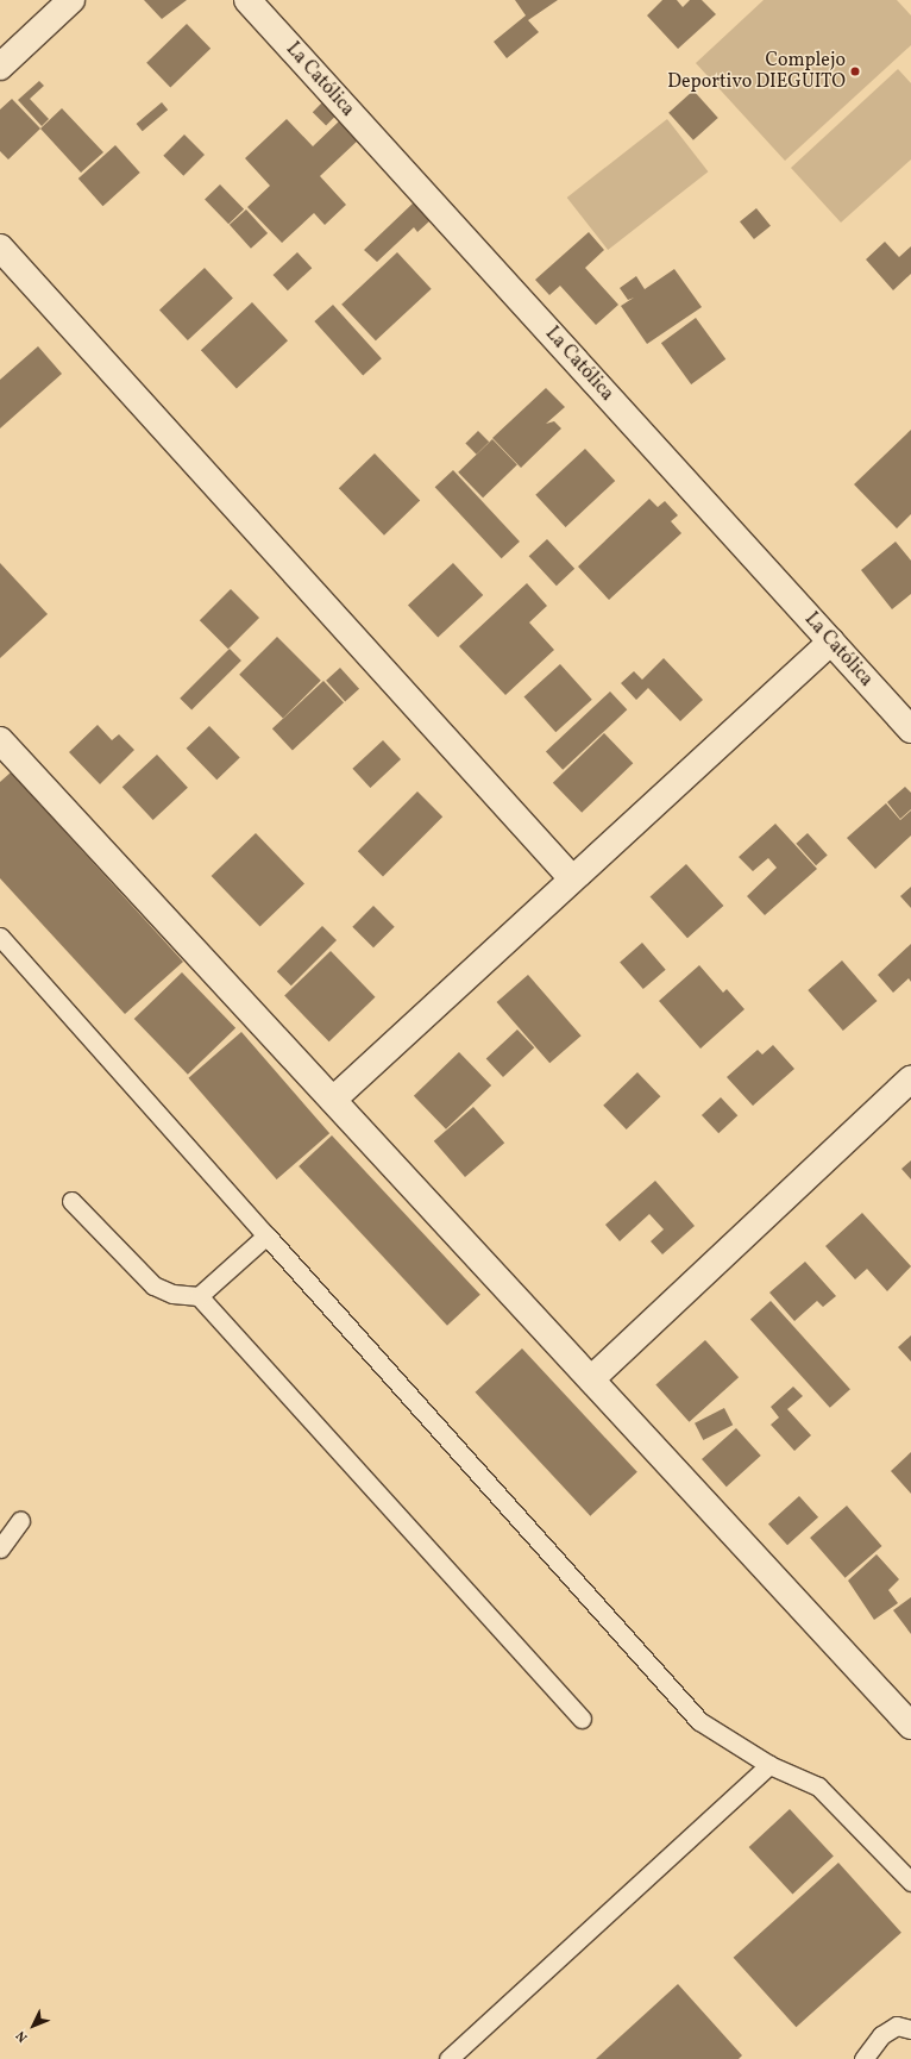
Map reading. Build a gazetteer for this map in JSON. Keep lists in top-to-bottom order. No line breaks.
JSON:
{"streets":{"street":["La Católica"]},"places":["Complejo Deportivo DIEGUITO"],"north":"bottom left"}
